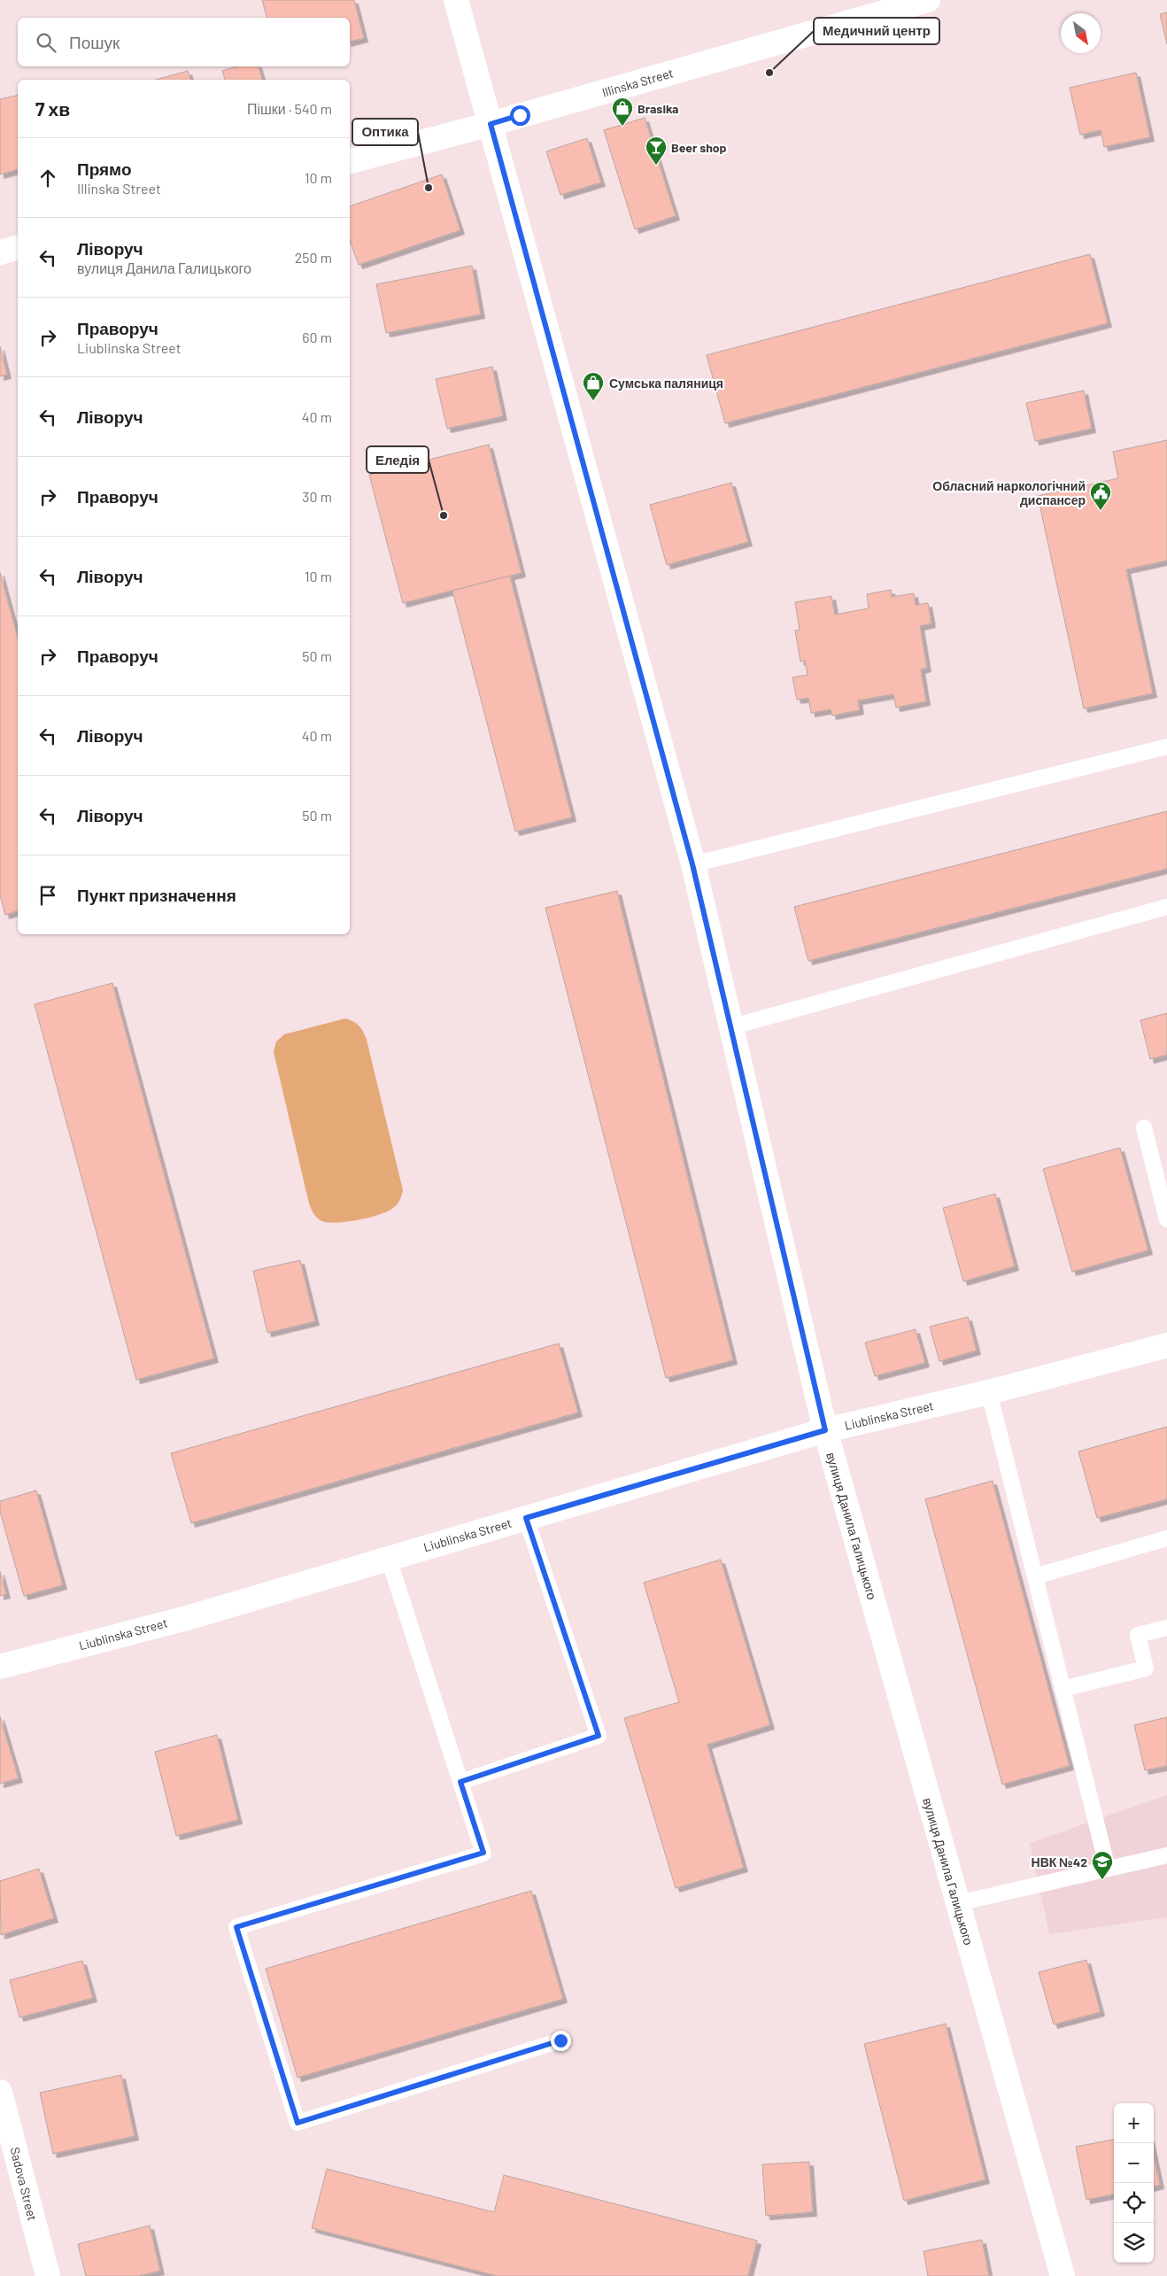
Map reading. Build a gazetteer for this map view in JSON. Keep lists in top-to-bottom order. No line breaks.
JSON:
{"streets":{"street":["Illinska Street","Liublinska Street","вулиця Данила Галицького","Sadova Street"]},"crossings":[["Illinska Street","вулиця Данила Галицького"],["Liublinska Street","вулиця Данила Галицького"]],"places":{"other":["Медичний центр","Оптика","Еледія"],"shop":["Brasika","Сумська паляниця"],"bar":["Beer shop"],"public building":["Обласний наркологічний диспансер"],"school or university":["НВК №42"]},"north":"bottom right","page":{"search":"Пошук","heading":["7 хв","Пішки · 540 m"],"list":[["Прямо","Illinska Street","10 m"],["Ліворуч","вулиця Данила Галицького","250 m"],["Праворуч","Liublinska Street","60 m"],["Ліворуч","40 m"],["Праворуч","30 m"],["Ліворуч","10 m"],["Праворуч","50 m"],["Ліворуч","40 m"],["Ліворуч","50 m"],"Пункт призначення"],"map_buttons":["+","−"]}}
